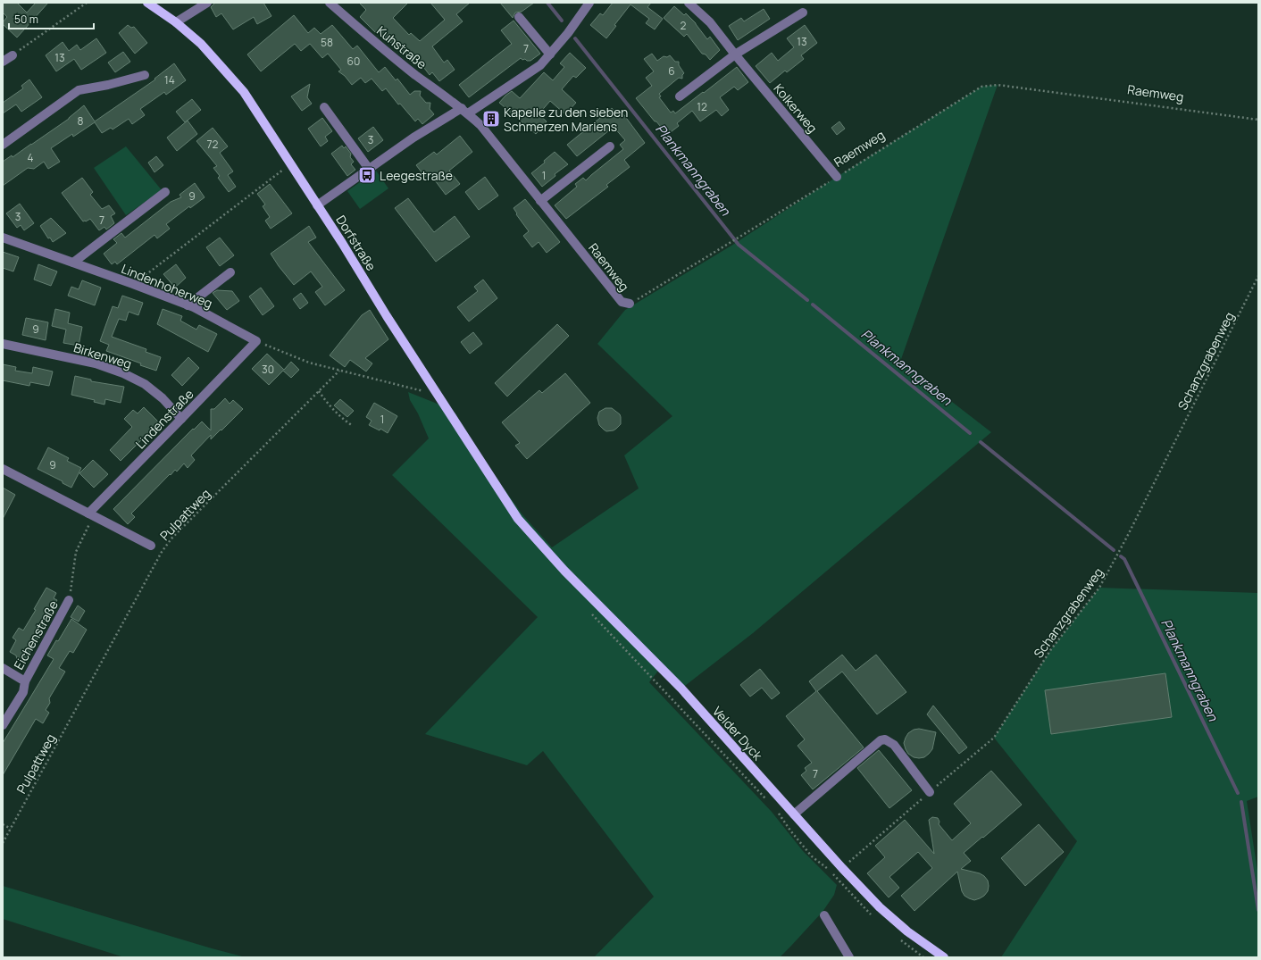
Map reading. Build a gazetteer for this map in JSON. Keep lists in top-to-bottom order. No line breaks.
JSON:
{"streets":{"main road":["Dorfstraße","Velder Dyck"],"street":["Kuhstraße","Raemweg","Kolkerweg","Lindenhoherweg","Birkenweg","Lindenstraße","Eichenstraße"],"path":["Schanzgrabenweg","Pulpattweg"]},"crossings":[["Kuhstraße","Raemweg"],["Raemweg","Kolkerweg"],["Dorfstraße","Velder Dyck"],["Lindenhoherweg","Lindenstraße"],["Birkenweg","Lindenstraße"],["Schanzgrabenweg","Velder Dyck"]],"water":["Plankmanngraben"],"places":{"building":["Kapelle zu den sieben Schmerzen Mariens"],"bus stop":["Leegestraße"]},"house_numbers":["2","13","58","7","13","60","6","14","12","8","3","72","4","1","9","3","7","9","30","1","9","7"],"scale_bar":"50 m"}
